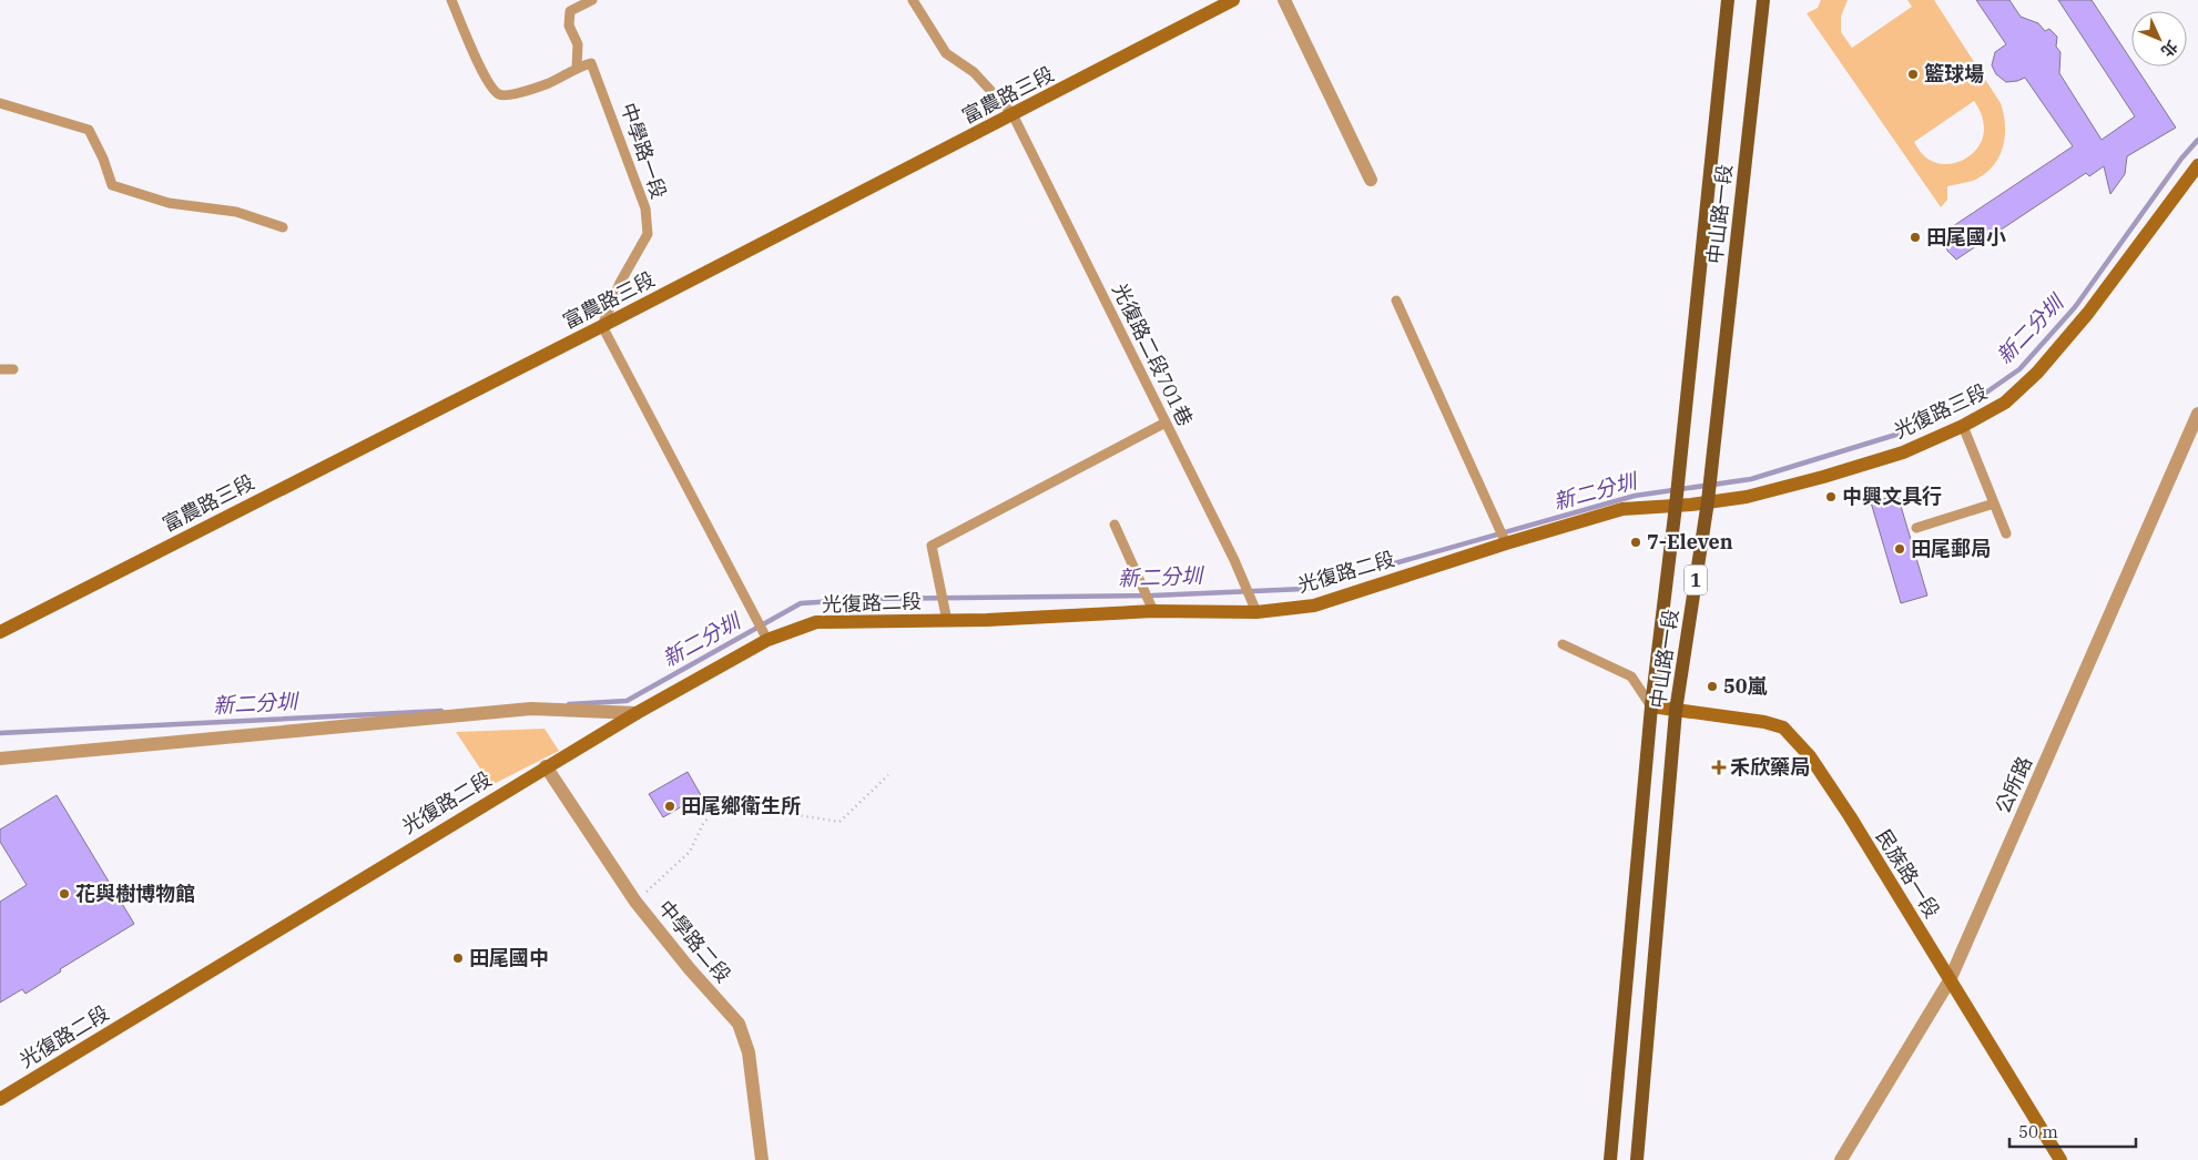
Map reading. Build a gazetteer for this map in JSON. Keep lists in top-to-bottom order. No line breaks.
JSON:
{"streets":{"main road":["中山路一段","1"],"street":["富農路三段","光復路三段","光復路二段","公所路","民族路一段","中學路二段"],"lane":["中學路一段","光復路二段701巷"]},"crossings":[["富農路三段","中學路一段"],["富農路三段","光復路二段701巷"],["中山路一段","光復路三段"],["中山路一段","光復路二段"],["中山路一段","民族路一段"],["光復路二段701巷","光復路二段"],["光復路三段","光復路二段"],["光復路二段","中學路二段"],["公所路","民族路一段"]],"water":["新二分圳"],"places":{"other":["籃球場","田尾國小","中興文具行","7-Eleven","田尾郵局","50嵐","田尾鄉衛生所","花與樹博物館","田尾國中"],"health":["禾欣藥局"]},"scale_bar":"50 m","north":"bottom right"}
